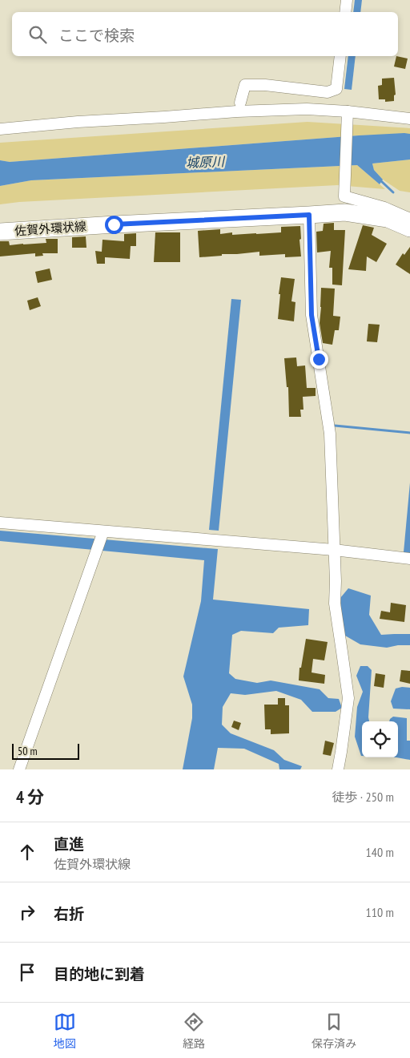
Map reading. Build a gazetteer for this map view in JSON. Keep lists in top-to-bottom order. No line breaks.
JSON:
{"streets":{"main road":["佐賀外環状線"]},"water":["城原川"],"scale_bar":"50 m","page":{"search":"ここで検索","scale":"50 m","heading":["4 分","徒歩 · 250 m"],"list":[["直進","佐賀外環状線","140 m"],["右折","110 m"],"目的地に到着"],"nav":["地図","経路","保存済み"]}}
